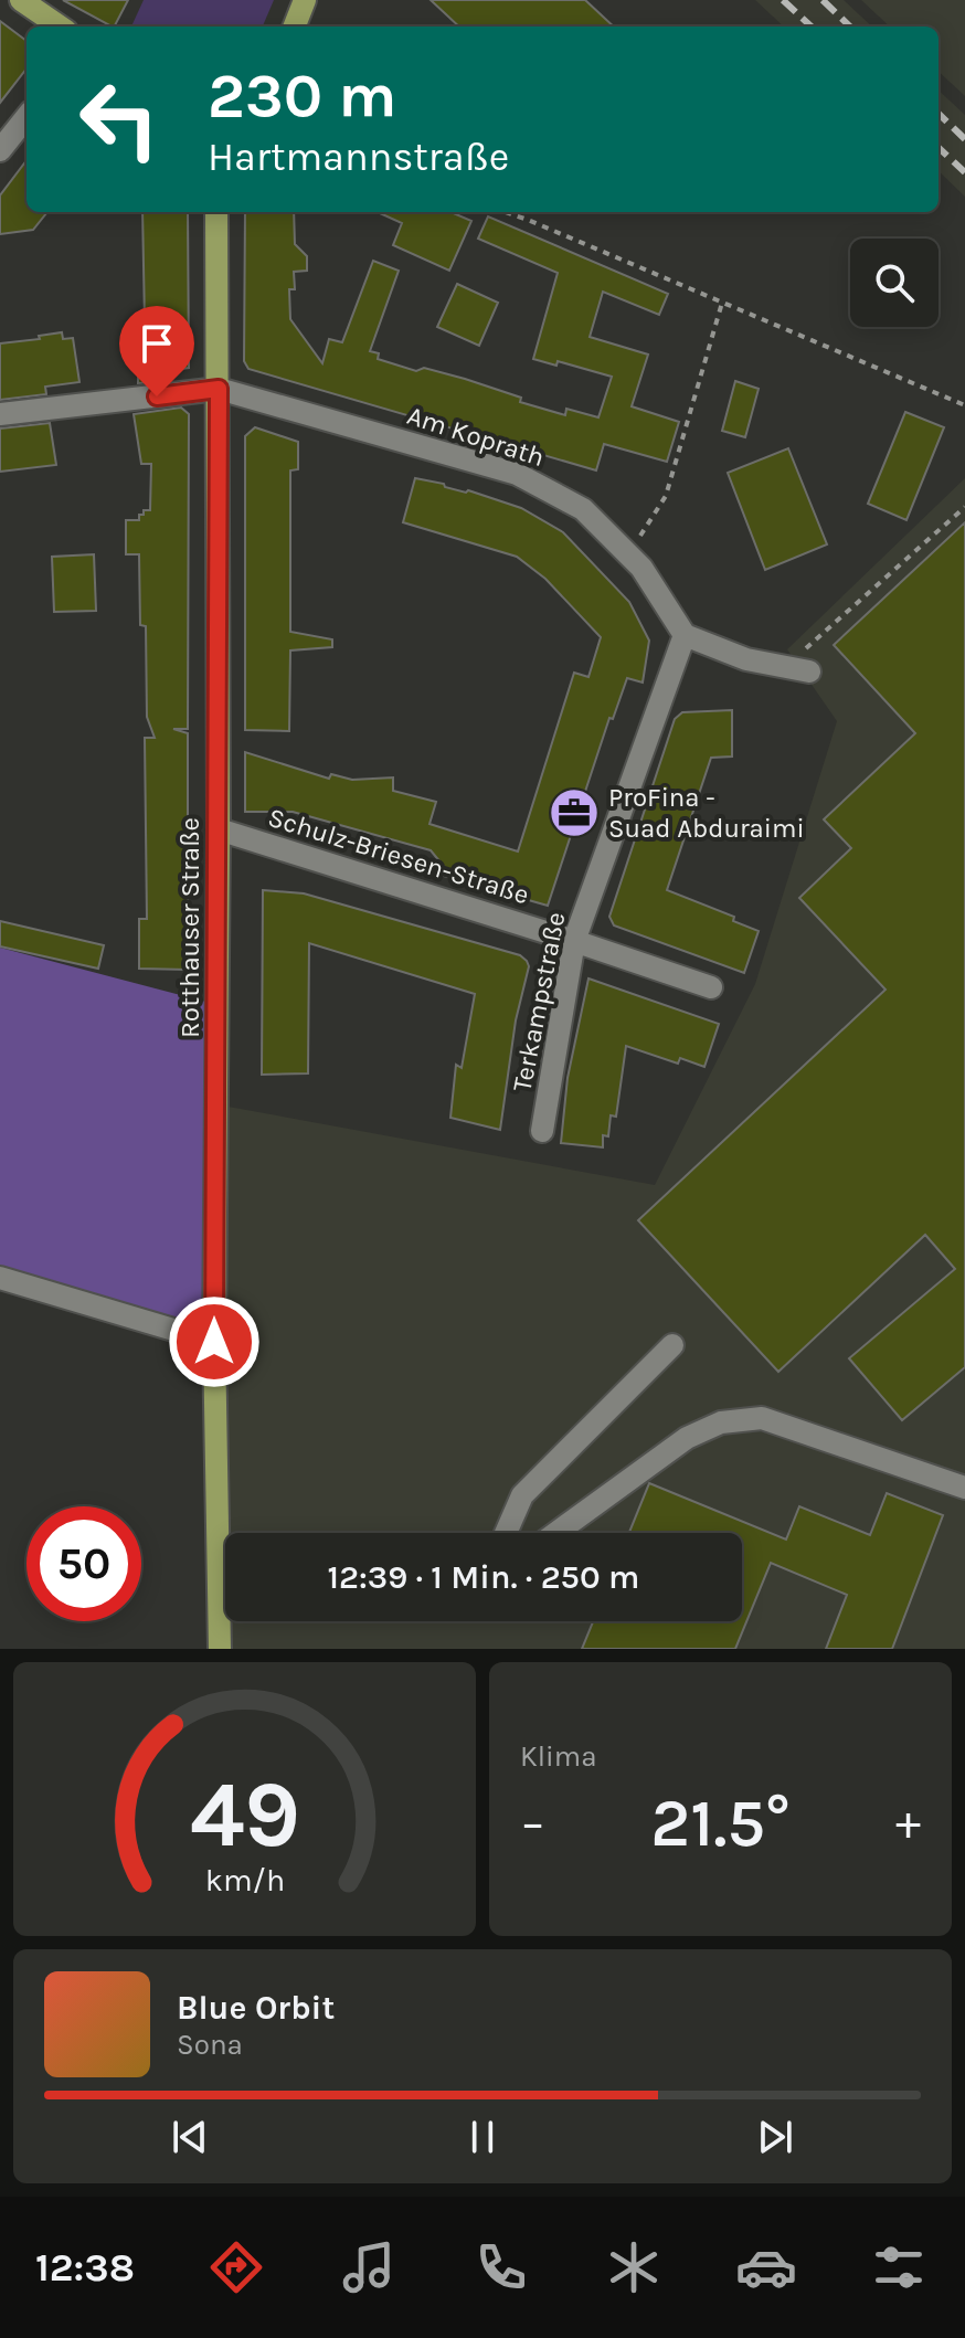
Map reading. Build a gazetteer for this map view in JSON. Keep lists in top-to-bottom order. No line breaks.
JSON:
{"streets":{"main road":["Rotthauser Straße"],"street":["Am Koprath","Schulz-Briesen-Straße","Terkampstraße"]},"crossings":[["Am Koprath","Rotthauser Straße"],["Am Koprath","Terkampstraße"],["Schulz-Briesen-Straße","Rotthauser Straße"],["Schulz-Briesen-Straße","Terkampstraße"]],"places":{"office":["ProFina - Suad Abduraimi"]},"page":{"turn":["230 m","Hartmannstraße"],"limit":"50","trip":"12:39 · 1 Min. · 250 m","tile":"Klima","heat":["−","21.5°","+"],"song":["Blue Orbit","Sona"],"tabs":"12:38","gauge":["49","km/h"]}}
